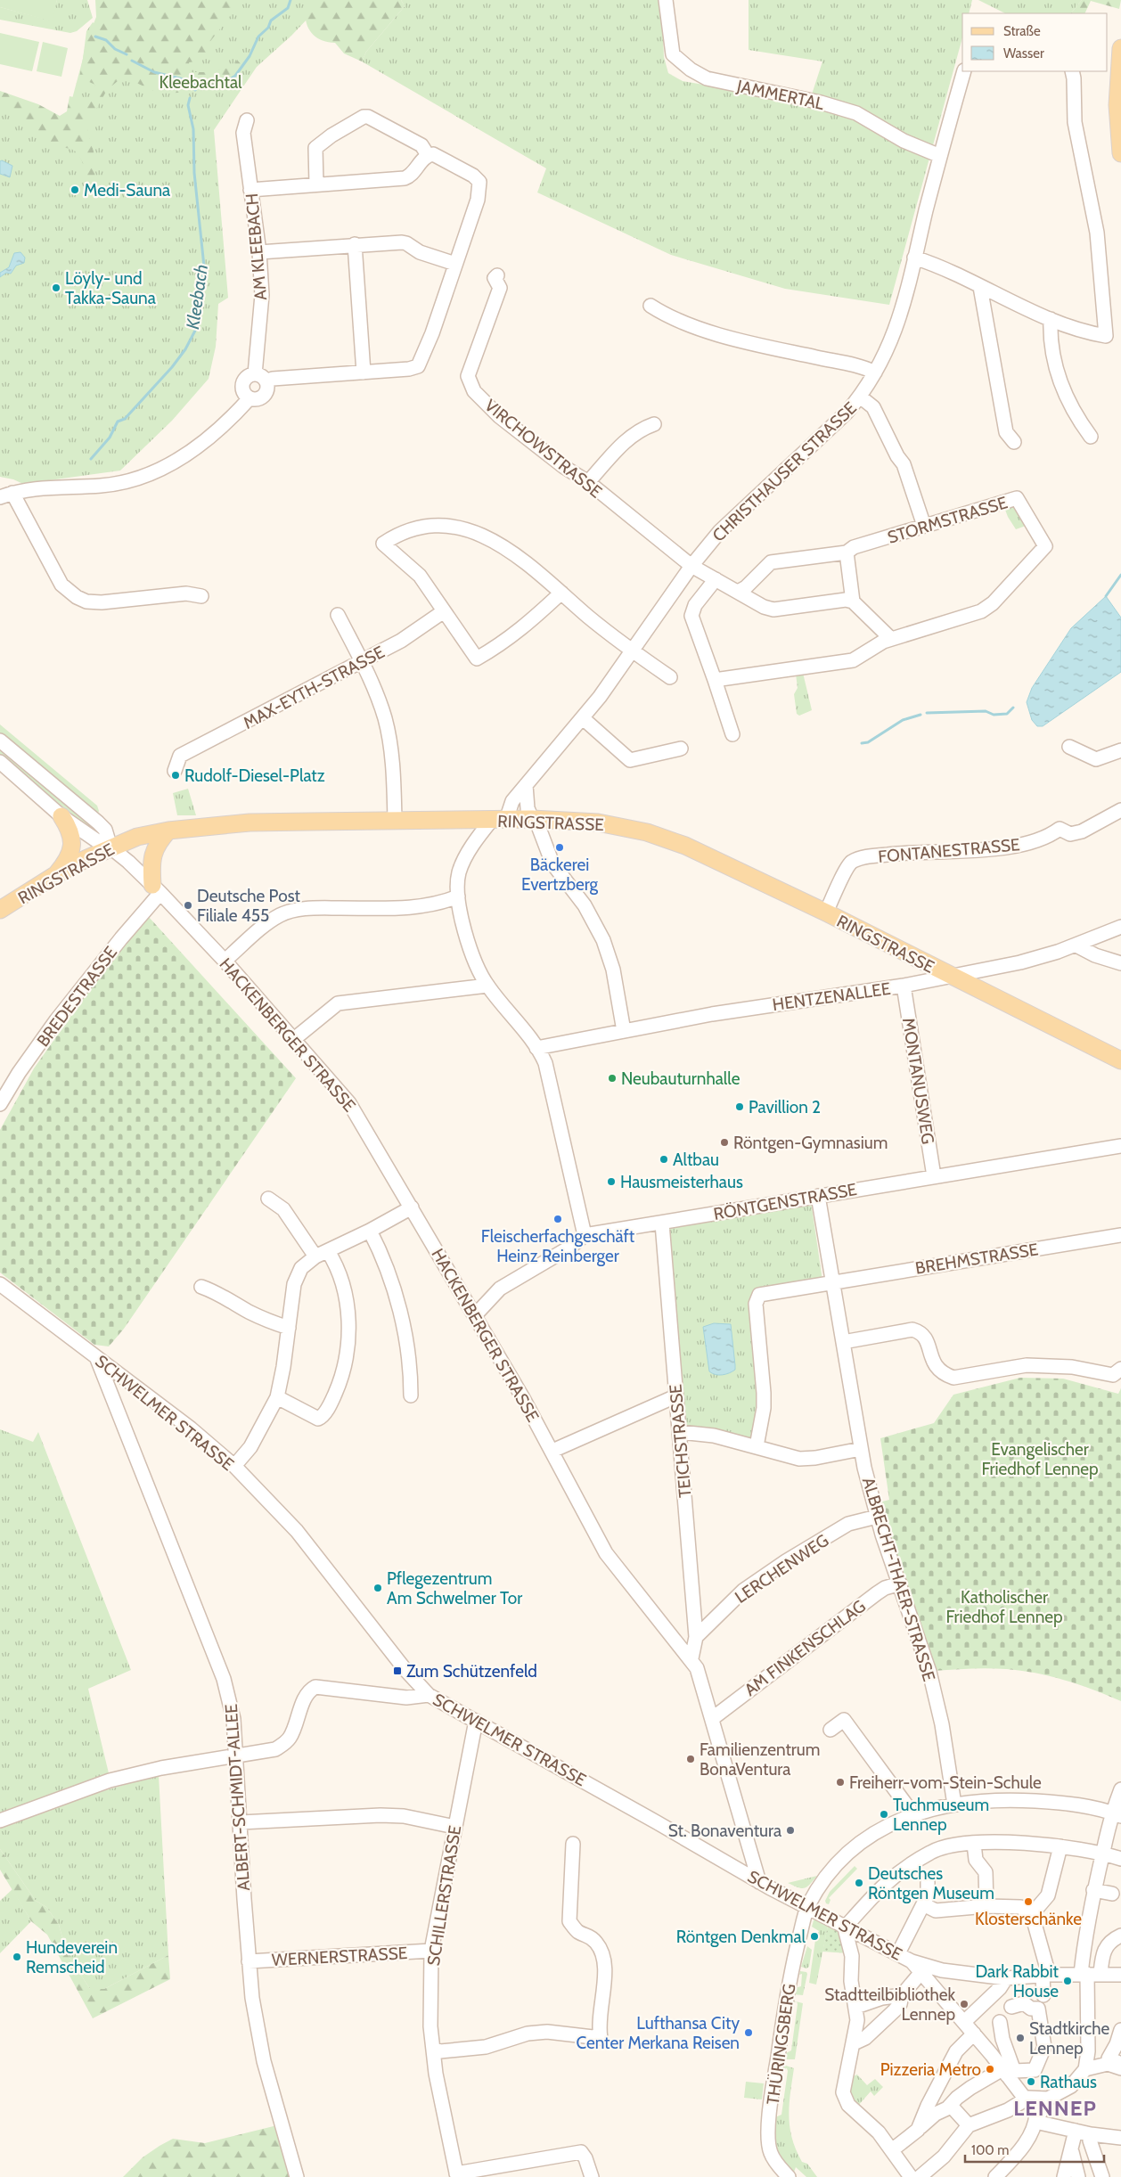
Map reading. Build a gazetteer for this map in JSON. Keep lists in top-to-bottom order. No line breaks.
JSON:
{"streets":{"main road":["RINGSTRASSE"],"street":["JAMMERTAL","AM KLEEBACH","VIRCHOWSTRASSE","CHRISTHAUSER STRASSE","STORMSTRASSE","MAX-EYTH-STRASSE","FONTANESTRASSE","BREDESTRASSE","HENTZENALLEE","HACKENBERGER STRASSE","MONTANUSWEG","RÖNTGENSTRASSE","BREHMSTRASSE","SCHWELMER STRASSE","TEICHSTRASSE","LERCHENWEG","ALBRECHT-THAER-STRASSE","AM FINKENSCHLAG","ALBERT-SCHMIDT-ALLEE","SCHILLERSTRASSE","WERNERSTRASSE","THÜRINGSBERG"]},"crossings":[["JAMMERTAL","CHRISTHAUSER STRASSE"],["VIRCHOWSTRASSE","CHRISTHAUSER STRASSE"],["CHRISTHAUSER STRASSE","RINGSTRASSE"],["RINGSTRASSE","FONTANESTRASSE"],["RINGSTRASSE","HENTZENALLEE"],["RINGSTRASSE","HACKENBERGER STRASSE"],["BREDESTRASSE","HACKENBERGER STRASSE"],["HENTZENALLEE","MONTANUSWEG"],["HACKENBERGER STRASSE","RÖNTGENSTRASSE"],["HACKENBERGER STRASSE","SCHWELMER STRASSE"],["HACKENBERGER STRASSE","TEICHSTRASSE"],["HACKENBERGER STRASSE","AM FINKENSCHLAG"],["MONTANUSWEG","RÖNTGENSTRASSE"],["RÖNTGENSTRASSE","TEICHSTRASSE"],["RÖNTGENSTRASSE","ALBRECHT-THAER-STRASSE"],["BREHMSTRASSE","ALBRECHT-THAER-STRASSE"],["SCHWELMER STRASSE","ALBERT-SCHMIDT-ALLEE"],["SCHWELMER STRASSE","SCHILLERSTRASSE"],["SCHWELMER STRASSE","THÜRINGSBERG"],["TEICHSTRASSE","LERCHENWEG"],["LERCHENWEG","ALBRECHT-THAER-STRASSE"],["ALBRECHT-THAER-STRASSE","AM FINKENSCHLAG"],["ALBRECHT-THAER-STRASSE","THÜRINGSBERG"],["ALBERT-SCHMIDT-ALLEE","WERNERSTRASSE"],["SCHILLERSTRASSE","WERNERSTRASSE"]],"districts":["LENNEP"],"water":["Kleebach"],"parks":["Kleebachtal","Evangelischer Friedhof Lennep","Katholischer Friedhof Lennep"],"places":{"other":["Medi-Sauna","Löyly- und Takka-Sauna","Rudolf-Diesel-Platz","Bäckerei Evertzberg","Deutsche Post Filiale 455","Neubauturnhalle","Pavillion 2","Röntgen-Gymnasium","Altbau","Hausmeisterhaus","Fleischerfachgeschäft Heinz Reinberger","Pflegezentrum Am Schwelmer Tor","Familienzentrum BonaVentura","Freiherr-vom-Stein-Schule","Tuchmuseum Lennep","St. Bonaventura","Deutsches Röntgen Museum","Klosterschänke","Röntgen Denkmal","Hundeverein Remscheid","Dark Rabbit House","Stadtteilbibliothek Lennep","Lufthansa City Center Merkana Reisen","Stadtkirche Lennep","Pizzeria Metro","Rathaus"],"transit":["Zum Schützenfeld"]},"legend":["Straße","Wasser"],"scale_bar":"100 m"}
